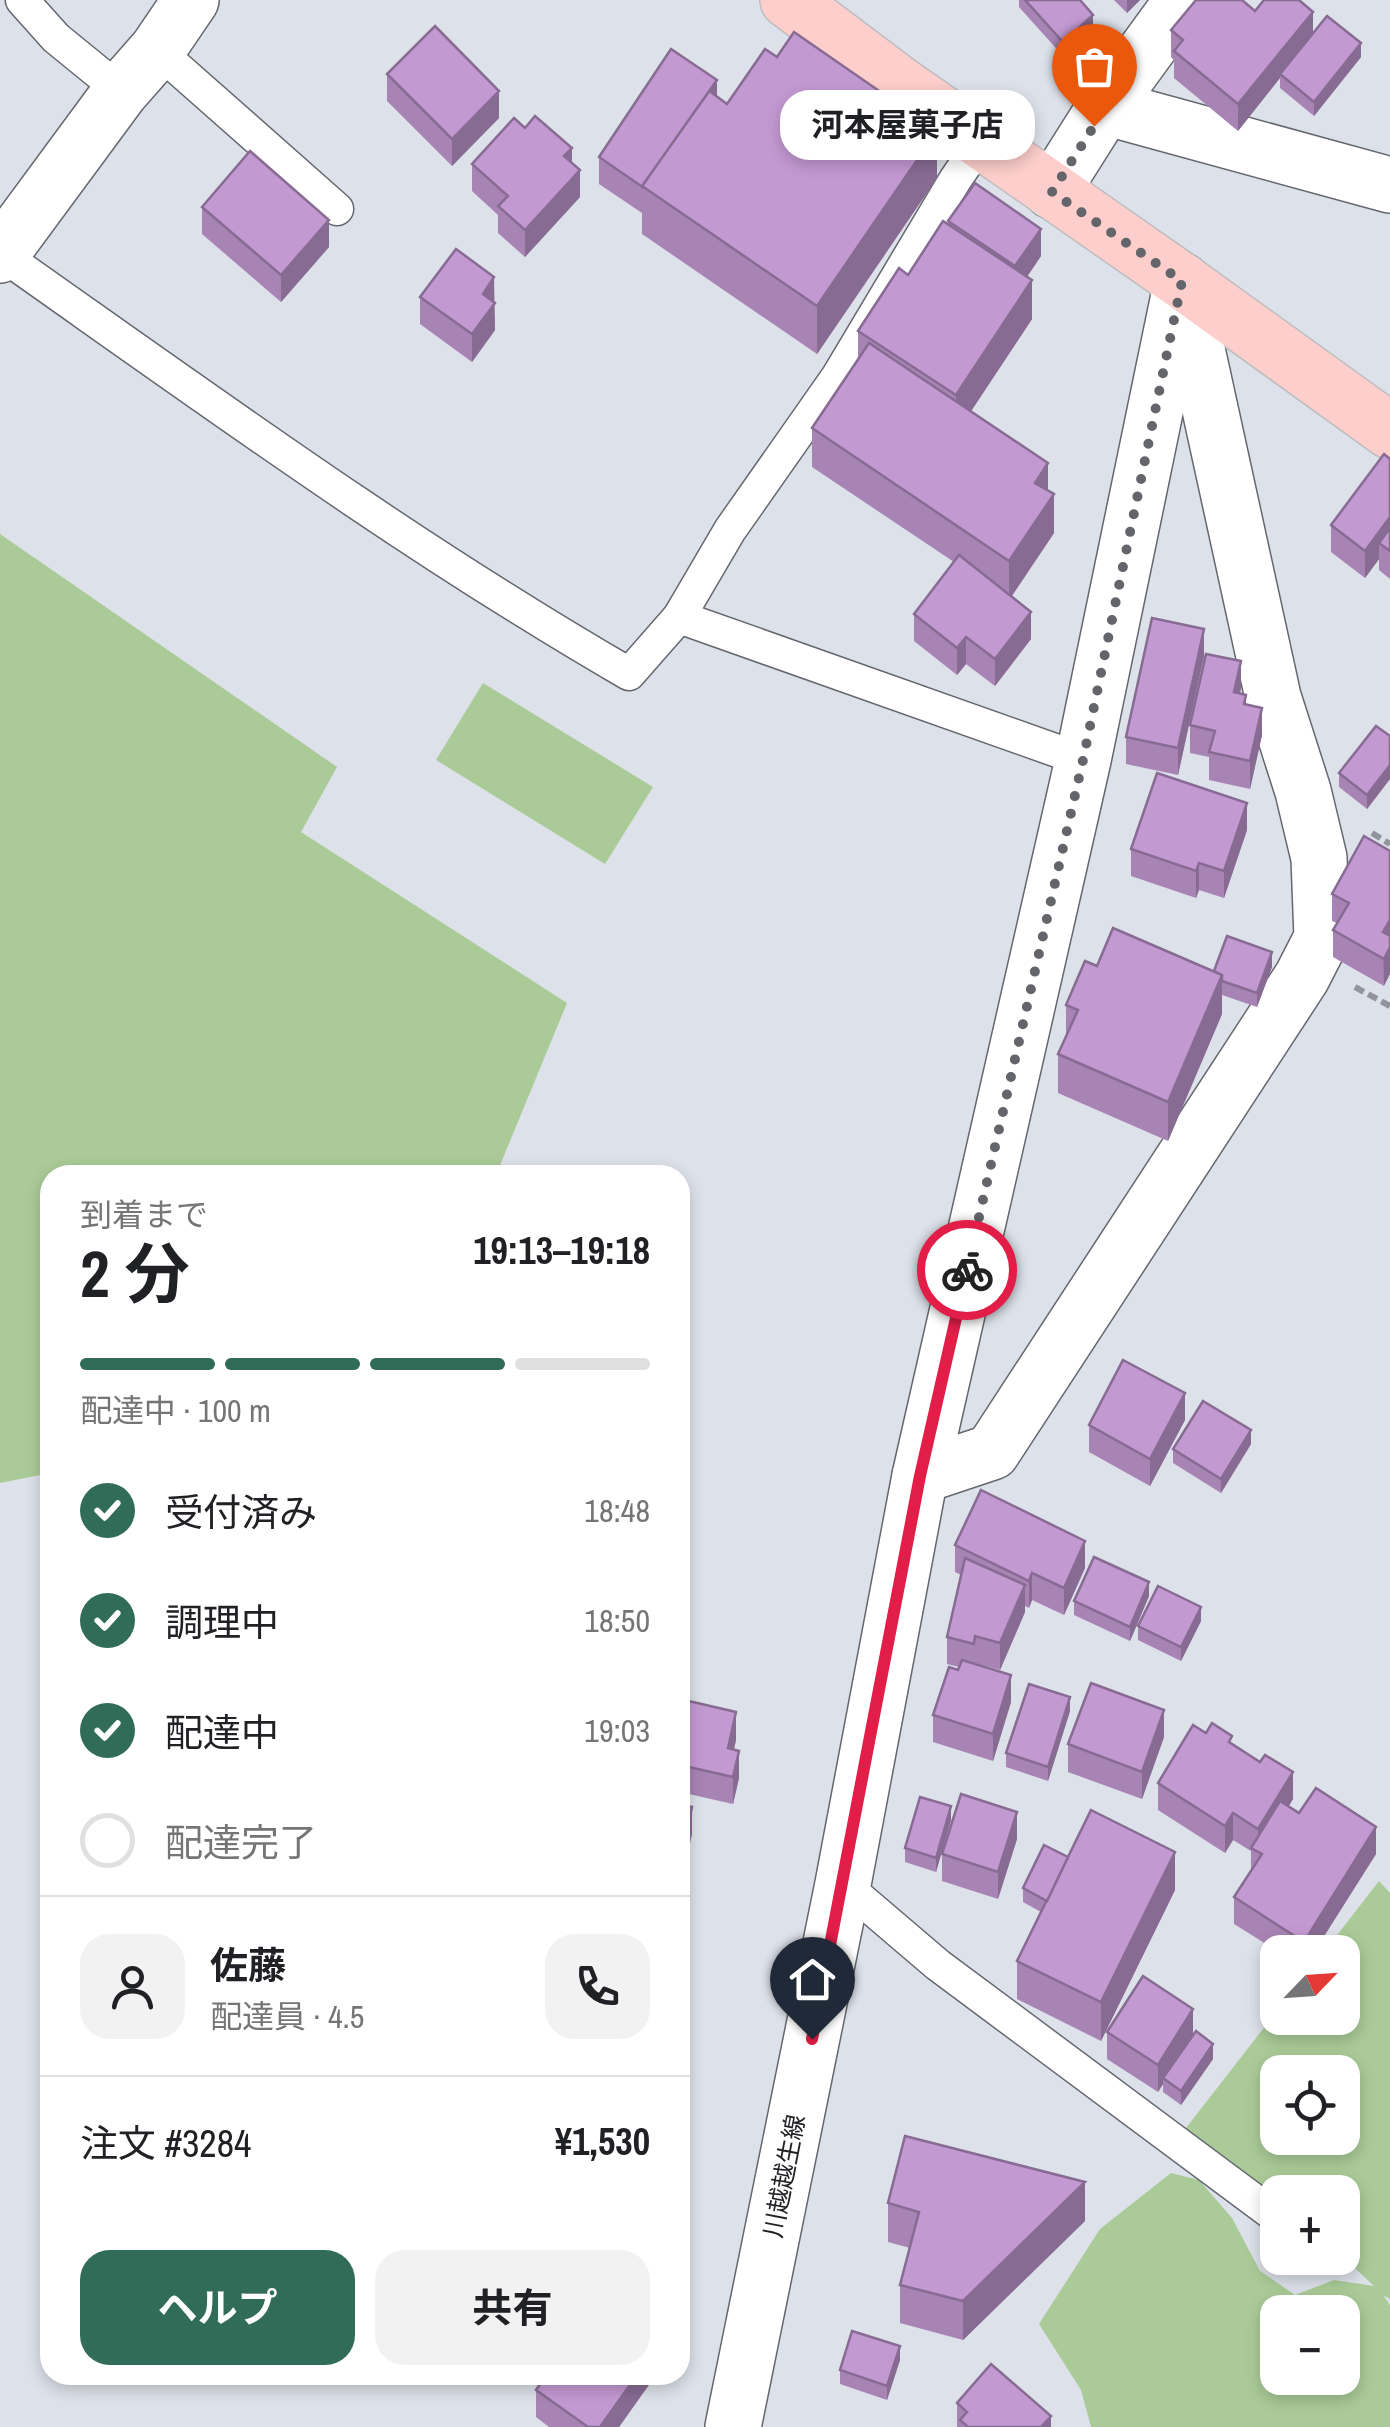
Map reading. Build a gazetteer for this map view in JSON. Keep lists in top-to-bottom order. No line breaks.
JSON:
{"streets":{"street":["川越越生線"]},"places":["河本屋菓子店"],"north":"top right","page":{"bubble":"河本屋菓子店","heading":["2 分","到着まで","19:13–19:18"],"panel":["佐藤","配達員 · 4.5","注文 #3284","¥1,530"],"bar":"配達中 · 100 m","list":[["受付済み","18:48"],["調理中","18:50"],["配達中","19:03"],"配達完了"],"map_buttons":["+","−"],"buttons":["ヘルプ","共有"]}}
